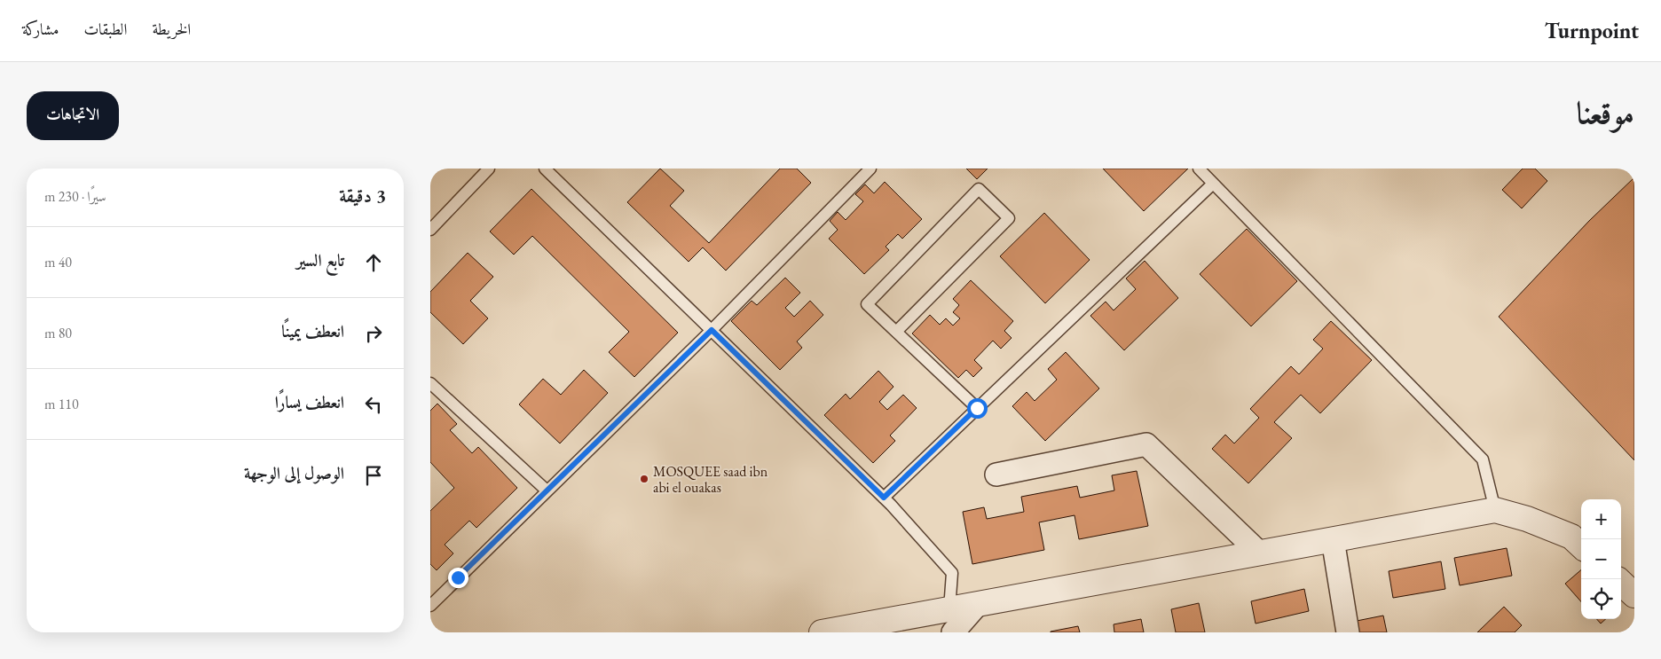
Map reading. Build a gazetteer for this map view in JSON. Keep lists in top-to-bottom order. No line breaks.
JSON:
{"places":["MOSQUEE saad ibn abi el ouakas"],"page":{"header":"Turnpoint","nav":["الخريطة","الطبقات","مشاركة"],"title":"موقعنا","buttons":"الاتجاهات","heading":["3 دقيقة","سيرًا · 230 m"],"list":[["تابع السير","40 m"],["انعطف يمينًا","80 m"],["انعطف يسارًا","110 m"],"الوصول إلى الوجهة"],"map_buttons":["+","−"]}}
